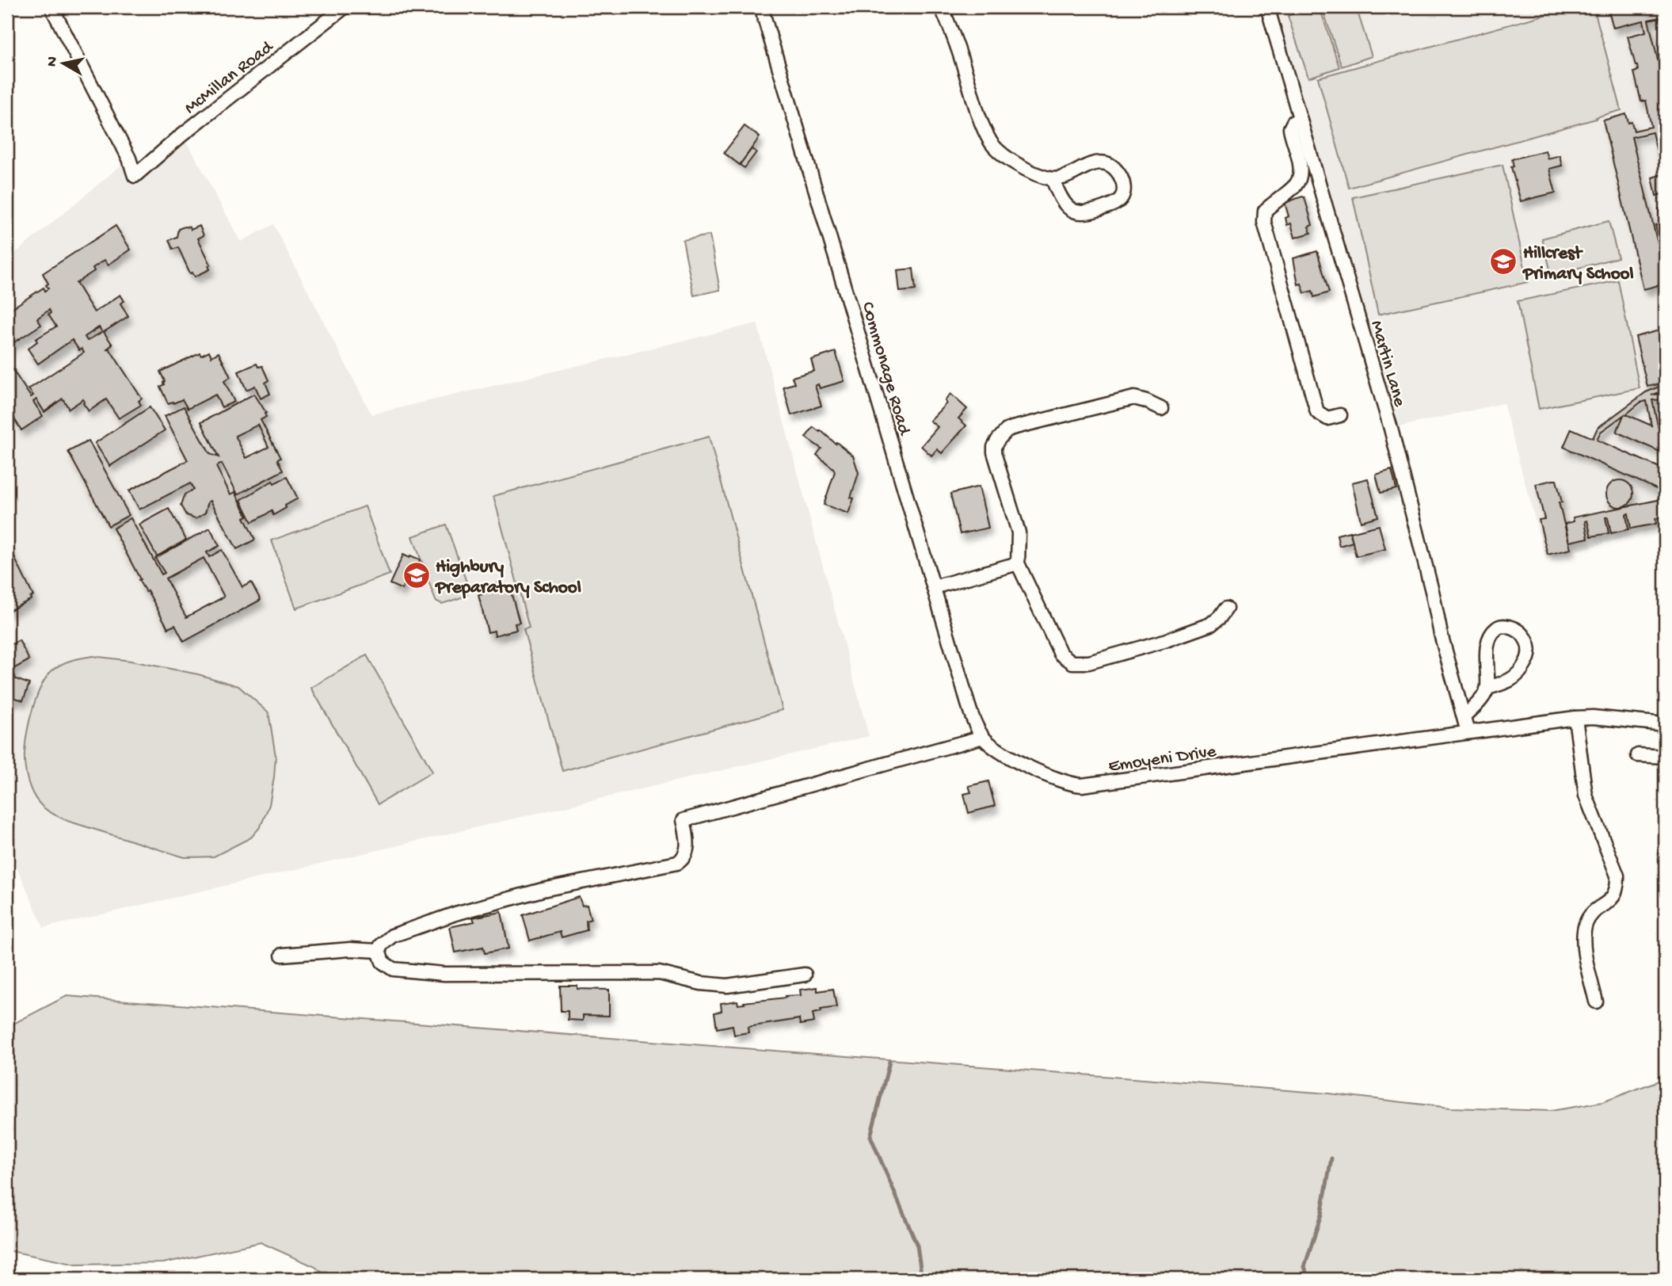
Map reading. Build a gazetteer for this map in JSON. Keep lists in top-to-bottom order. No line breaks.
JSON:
{"streets":{"street":["McMillan Road","Martin Lane","Commonage Road","Emoyeni Drive"]},"crossings":[["Martin Lane","Emoyeni Drive"],["Commonage Road","Emoyeni Drive"]],"places":{"school or university":["Hillcrest Primary School","Highbury Preparatory School"]},"north":"left"}
